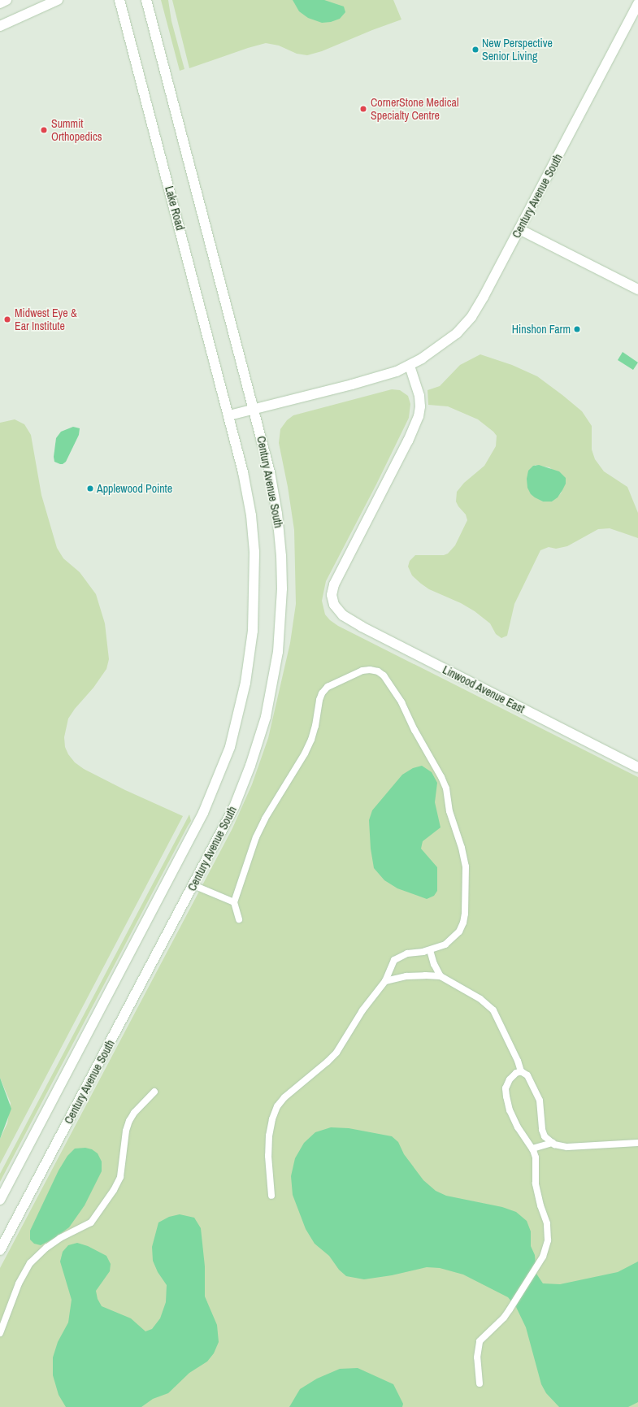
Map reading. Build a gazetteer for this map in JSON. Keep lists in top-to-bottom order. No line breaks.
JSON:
{"streets":{"main road":["Century Avenue South","Lake Road","Linwood Avenue East"]},"crossings":[["Century Avenue South","Lake Road"],["Century Avenue South","Linwood Avenue East"]],"places":["New Perspective Senior Living","CornerStone Medical Specialty Centre","Summit Orthopedics","Midwest Eye & Ear Institute","Hinshon Farm","Applewood Pointe"]}
